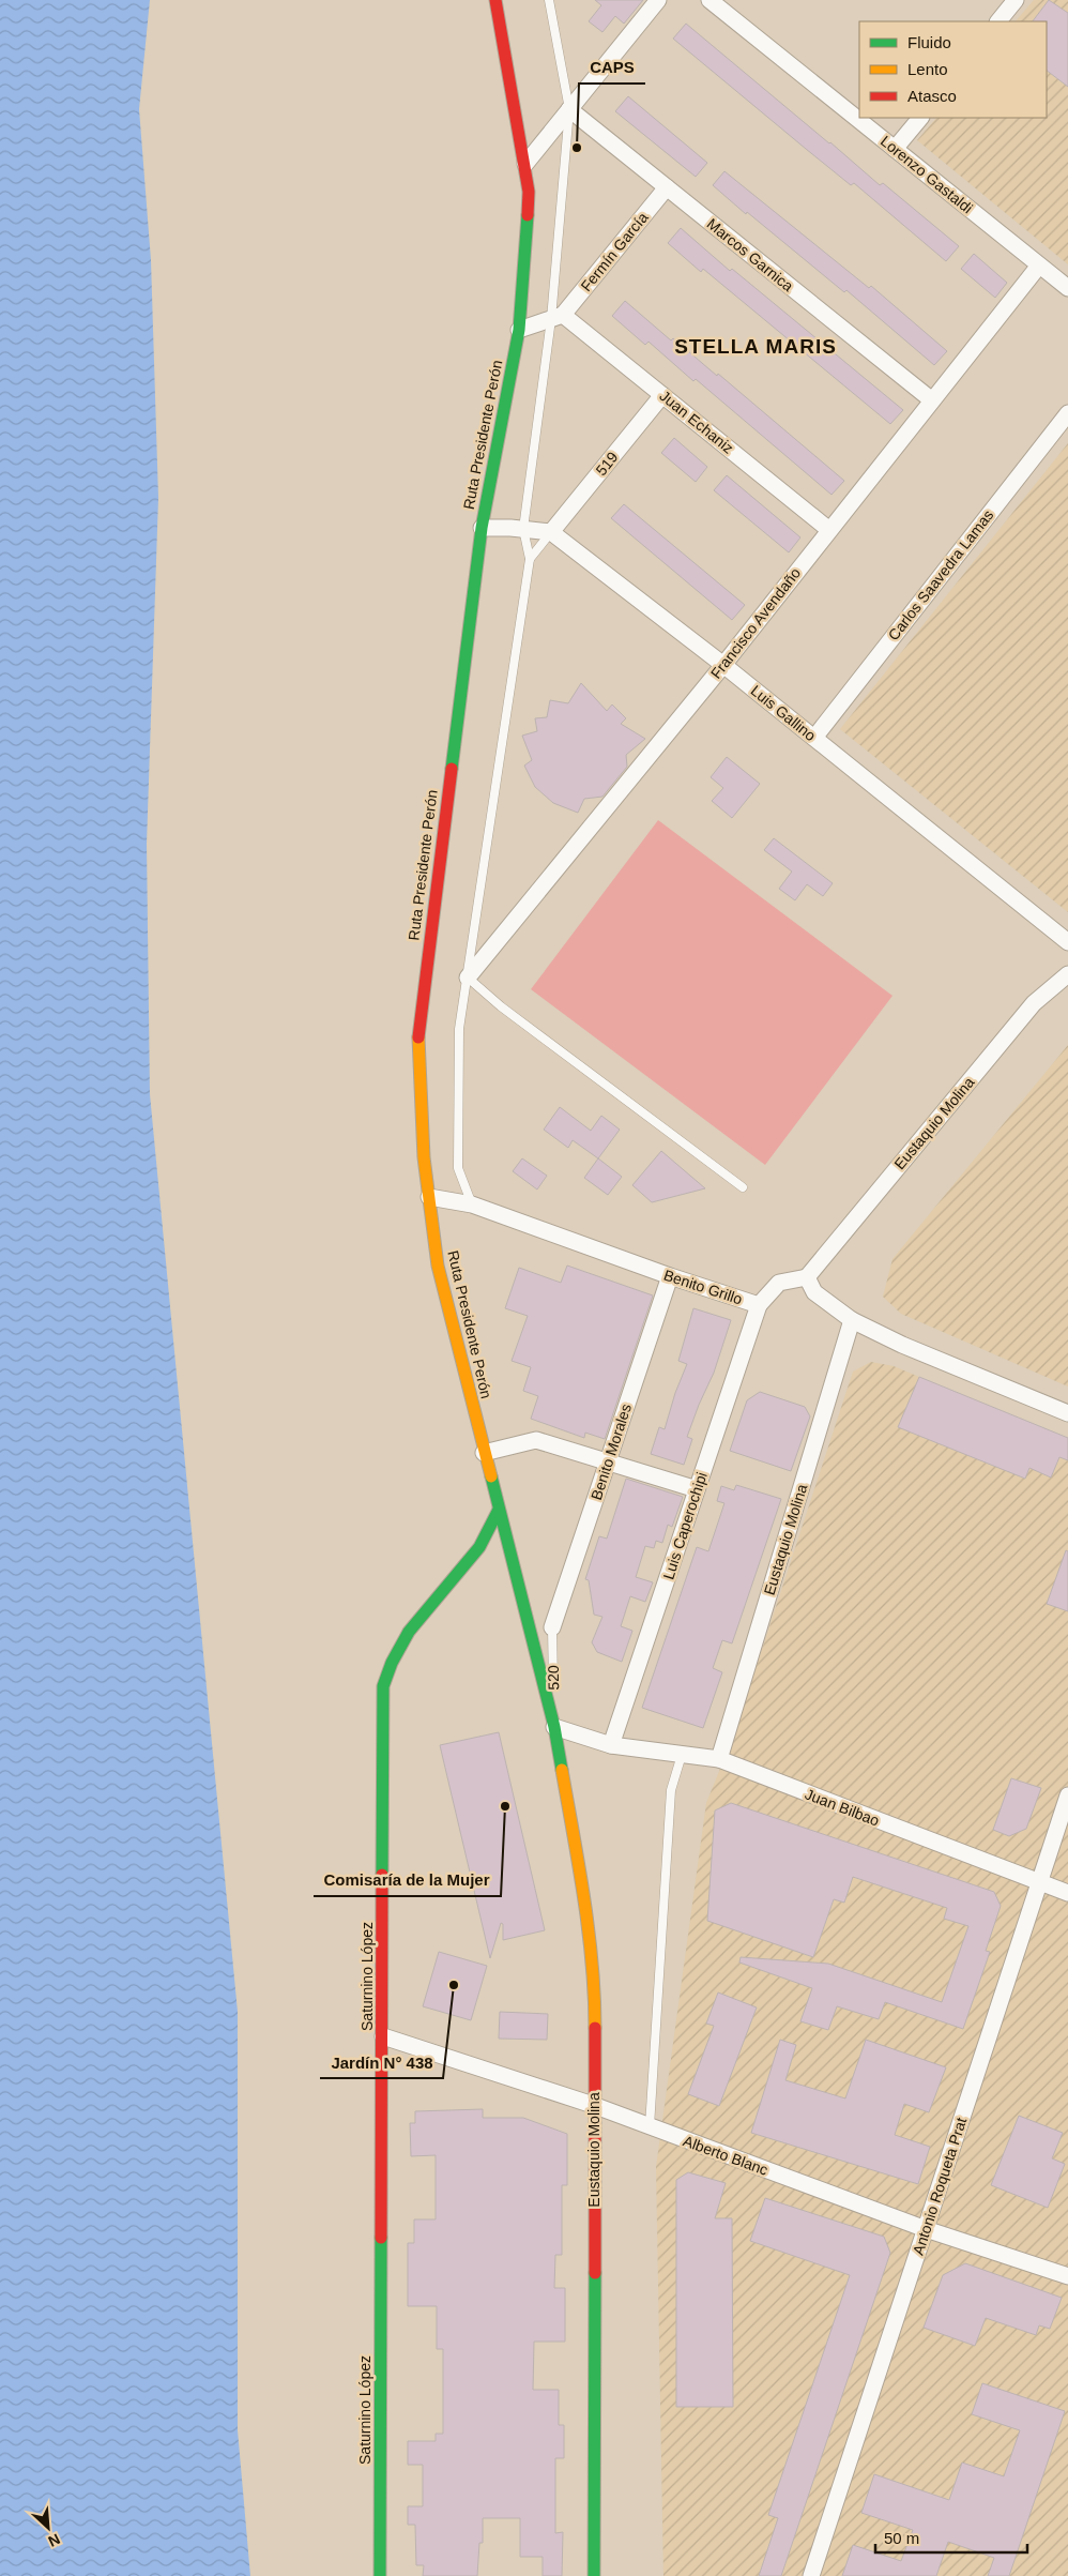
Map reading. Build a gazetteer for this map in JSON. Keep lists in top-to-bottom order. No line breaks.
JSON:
{"streets":{"main road":["Ruta Presidente Perón","Eustaquio Molina","Saturnino López"],"street":["Lorenzo Gastaldi","Fermín García","Marcos Garnica","Juan Echaniz","519","Carlos Saavedra Lamas","Francisco Avendaño","Luis Gallino","Benito Grillo","Benito Morales","Luis Caperochipi","Juan Bilbao","Alberto Blanc","Antonio Roqueta Prat"],"lane":["520"]},"crossings":[["Lorenzo Gastaldi","Francisco Avendaño"],["Fermín García","Marcos Garnica"],["Fermín García","Juan Echaniz"],["Marcos Garnica","Francisco Avendaño"],["Juan Echaniz","519"],["Juan Echaniz","Francisco Avendaño"],["Ruta Presidente Perón","Eustaquio Molina"],["Ruta Presidente Perón","Benito Grillo"],["Ruta Presidente Perón","520"],["Ruta Presidente Perón","Juan Bilbao"],["Ruta Presidente Perón","Saturnino López"],["519","Luis Gallino"],["Carlos Saavedra Lamas","Luis Gallino"],["Francisco Avendaño","Luis Gallino"],["Eustaquio Molina","Benito Grillo"],["Eustaquio Molina","520"],["Eustaquio Molina","Juan Bilbao"],["Eustaquio Molina","Alberto Blanc"],["Benito Grillo","Benito Morales"],["Benito Grillo","Luis Caperochipi"],["Benito Morales","520"],["Luis Caperochipi","Juan Bilbao"],["520","Juan Bilbao"],["Juan Bilbao","Antonio Roqueta Prat"],["Saturnino López","Alberto Blanc"],["Alberto Blanc","Antonio Roqueta Prat"]],"districts":["STELLA MARIS"],"places":["CAPS","Comisaría de la Mujer","Jardín N° 438"],"legend":["Fluido","Lento","Atasco"],"scale_bar":"50 m","north":"bottom right"}
